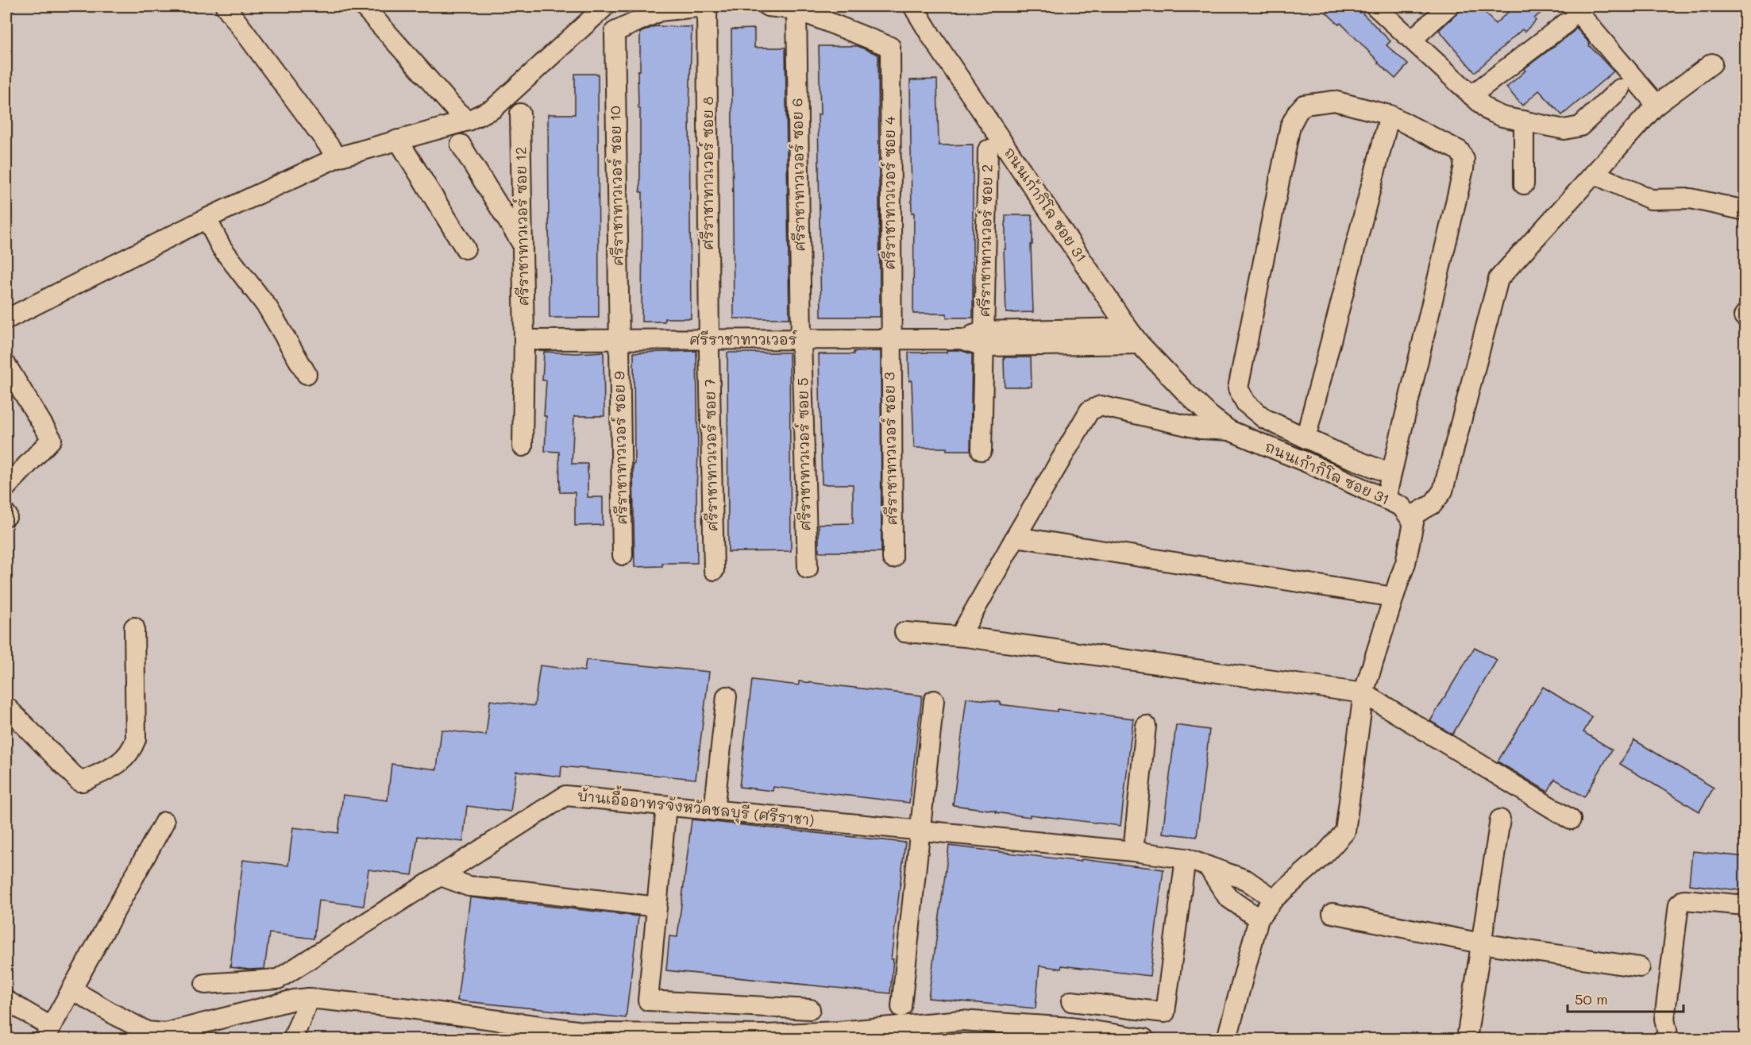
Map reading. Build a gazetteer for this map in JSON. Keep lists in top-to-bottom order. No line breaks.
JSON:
{"streets":{"street":["ศรีราชาทาวเวอร์ ซอย 8","ศรีราชาทาวเวอร์ ซอย 6","ศรีราชาทาวเวอร์ ซอย 10","ศรีราชาทาวเวอร์ ซอย 4","ถนนเก้ากิโล ซอย 31","ศรีราชาทาวเวอร์ ซอย 12","ศรีราชาทาวเวอร์ ซอย 2","ศรีราชาทาวเวอร์","ศรีราชาทาวเวอร์ ซอย 9","ศรีราชาทาวเวอร์ ซอย 3","ศรีราชาทาวเวอร์ ซอย 5","ศรีราชาทาวเวอร์ ซอย 7","บ้านเอื้ออาทรจังหวัดชลบุรี (ศรีราชา)"]},"crossings":[["ศรีราชาทาวเวอร์ ซอย 8","ศรีราชาทาวเวอร์ ซอย 10"],["ศรีราชาทาวเวอร์ ซอย 8","ศรีราชาทาวเวอร์"],["ศรีราชาทาวเวอร์ ซอย 8","ศรีราชาทาวเวอร์ ซอย 7"],["ศรีราชาทาวเวอร์ ซอย 6","ศรีราชาทาวเวอร์ ซอย 4"],["ศรีราชาทาวเวอร์ ซอย 6","ศรีราชาทาวเวอร์"],["ศรีราชาทาวเวอร์ ซอย 6","ศรีราชาทาวเวอร์ ซอย 5"],["ศรีราชาทาวเวอร์ ซอย 10","ศรีราชาทาวเวอร์"],["ศรีราชาทาวเวอร์ ซอย 10","ศรีราชาทาวเวอร์ ซอย 9"],["ศรีราชาทาวเวอร์ ซอย 4","ศรีราชาทาวเวอร์"],["ศรีราชาทาวเวอร์ ซอย 4","ศรีราชาทาวเวอร์ ซอย 3"],["ถนนเก้ากิโล ซอย 31","ศรีราชาทาวเวอร์"],["ศรีราชาทาวเวอร์ ซอย 12","ศรีราชาทาวเวอร์"],["ศรีราชาทาวเวอร์ ซอย 2","ศรีราชาทาวเวอร์"],["ศรีราชาทาวเวอร์","ศรีราชาทาวเวอร์ ซอย 9"],["ศรีราชาทาวเวอร์","ศรีราชาทาวเวอร์ ซอย 3"],["ศรีราชาทาวเวอร์","ศรีราชาทาวเวอร์ ซอย 5"],["ศรีราชาทาวเวอร์","ศรีราชาทาวเวอร์ ซอย 7"]],"scale_bar":"50 m"}
